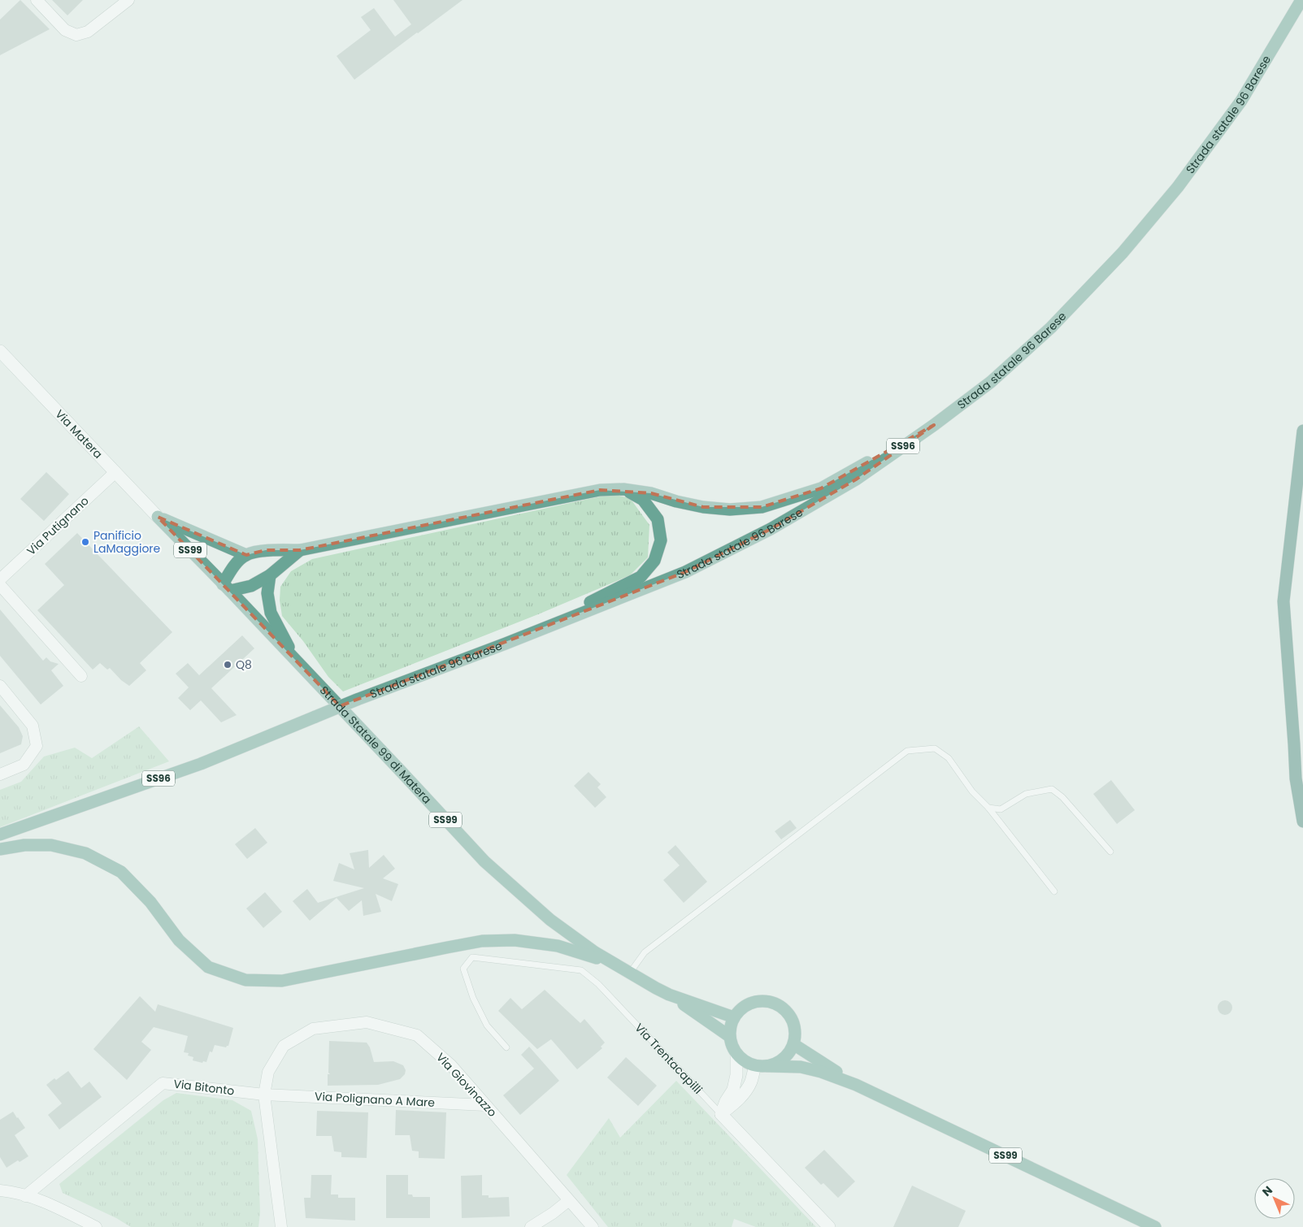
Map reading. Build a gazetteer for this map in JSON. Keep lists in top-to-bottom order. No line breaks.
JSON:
{"streets":{"main road":["Strada statale 96 Barese","SS96","SS99","Strada Statale 99 di Matera"],"street":["Via Matera","Via Putignano","Via Trentacapilli","Via Giovinazzo","Via Bitonto","Via Polignano A Mare"]},"crossings":[["Via Matera","Via Putignano"],["Via Matera","Strada Statale 99 di Matera"],["SS99","Strada Statale 99 di Matera"],["Via Giovinazzo","Via Bitonto"],["Via Giovinazzo","Via Polignano A Mare"],["Via Bitonto","Via Polignano A Mare"]],"places":["Panificio LaMaggiore","Q8"],"north":"top left"}
